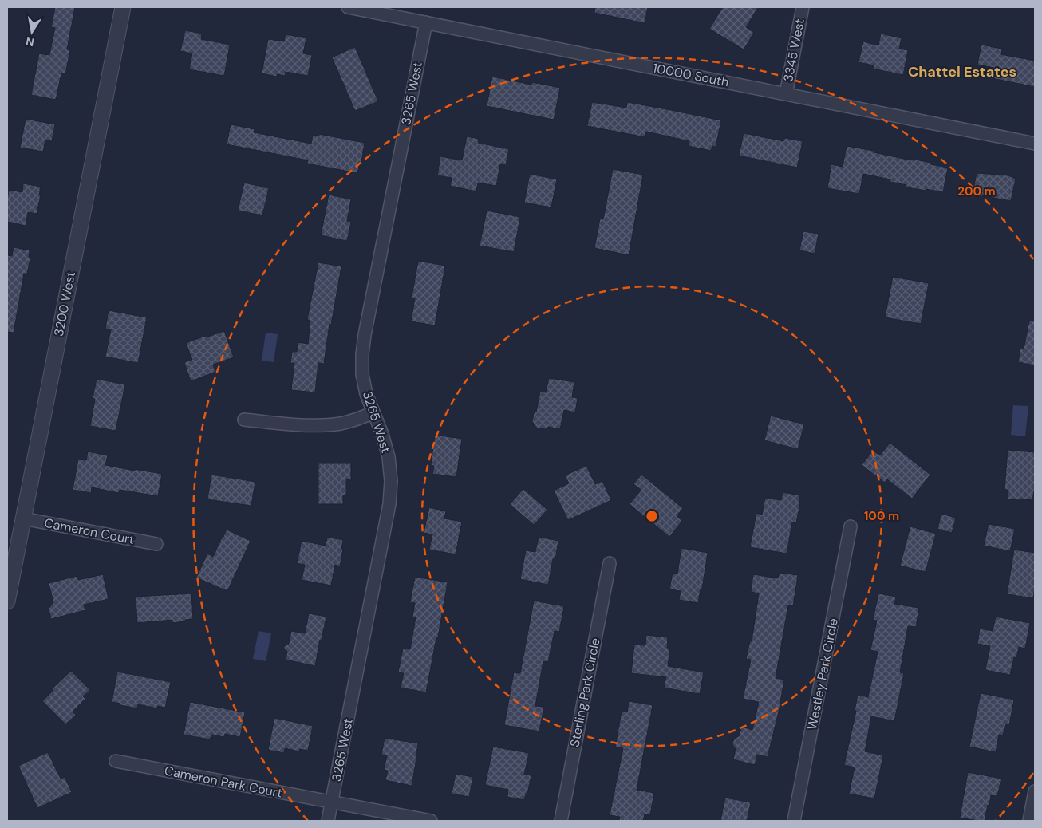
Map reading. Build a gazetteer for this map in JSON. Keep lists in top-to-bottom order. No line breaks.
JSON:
{"streets":{"street":["3345 West","10000 South","3265 West","3200 West","Cameron Court","Westley Park Circle","Sterling Park Circle","Cameron Park Court"]},"crossings":[["3345 West","10000 South"],["10000 South","3265 West"],["3265 West","Cameron Park Court"],["3200 West","Cameron Court"]],"districts":["Chattel Estates"],"north":"bottom","rings":["200 m","100 m"]}
